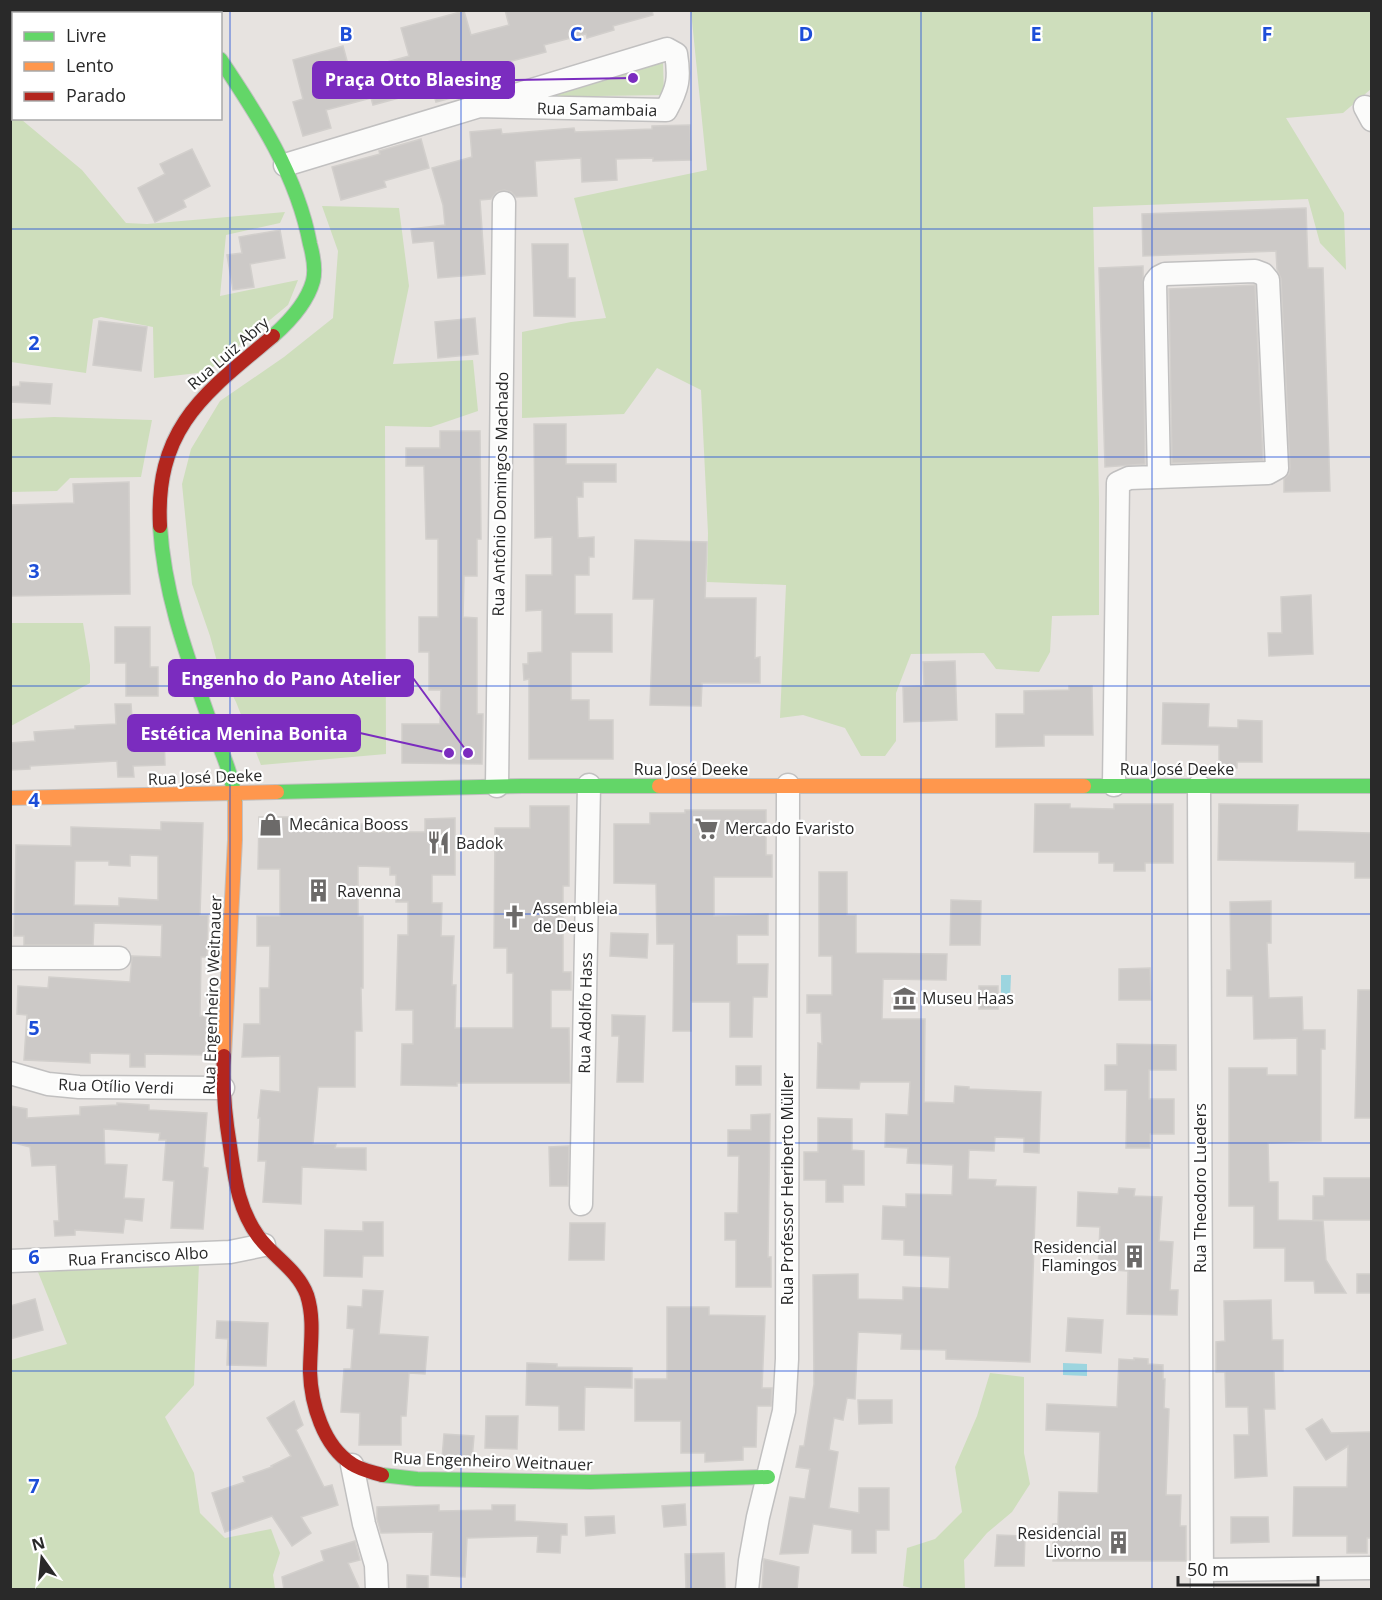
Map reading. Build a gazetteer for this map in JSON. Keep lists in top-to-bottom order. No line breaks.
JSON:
{"streets":{"street":["Rua Samambaia","Rua Luiz Abry","Rua Antônio Domingos Machado","Rua José Deeke","Rua Engenheiro Weitnauer","Rua Adolfo Hass","Rua Otílio Verdi","Rua Theodoro Lueders","Rua Professor Heriberto Müller","Rua Francisco Albo"]},"crossings":[["Rua Samambaia","Rua Luiz Abry"],["Rua Luiz Abry","Rua José Deeke"],["Rua Luiz Abry","Rua Engenheiro Weitnauer"],["Rua Antônio Domingos Machado","Rua José Deeke"],["Rua José Deeke","Rua Engenheiro Weitnauer"],["Rua José Deeke","Rua Adolfo Hass"],["Rua José Deeke","Rua Theodoro Lueders"],["Rua José Deeke","Rua Professor Heriberto Müller"],["Rua Engenheiro Weitnauer","Rua Otílio Verdi"],["Rua Engenheiro Weitnauer","Rua Professor Heriberto Müller"],["Rua Engenheiro Weitnauer","Rua Francisco Albo"]],"places":{"other":["Praça Otto Blaesing","Estética Menina Bonita","Engenho do Pano Atelier"],"shop":["Mecânica Booss"],"supermarket":["Mercado Evaristo"],"restaurant":["Badok"],"building":["Ravenna","Residencial Flamingos","Residencial Livorno"],"church":["Assembleia de Deus"],"museum":["Museu Haas"]},"legend":["Livre","Lento","Parado"],"scale_bar":"50 m","north":"top","grid":{"columns":["B","C","D","E","F"],"rows":["2","3","4","5","6","7"]}}
